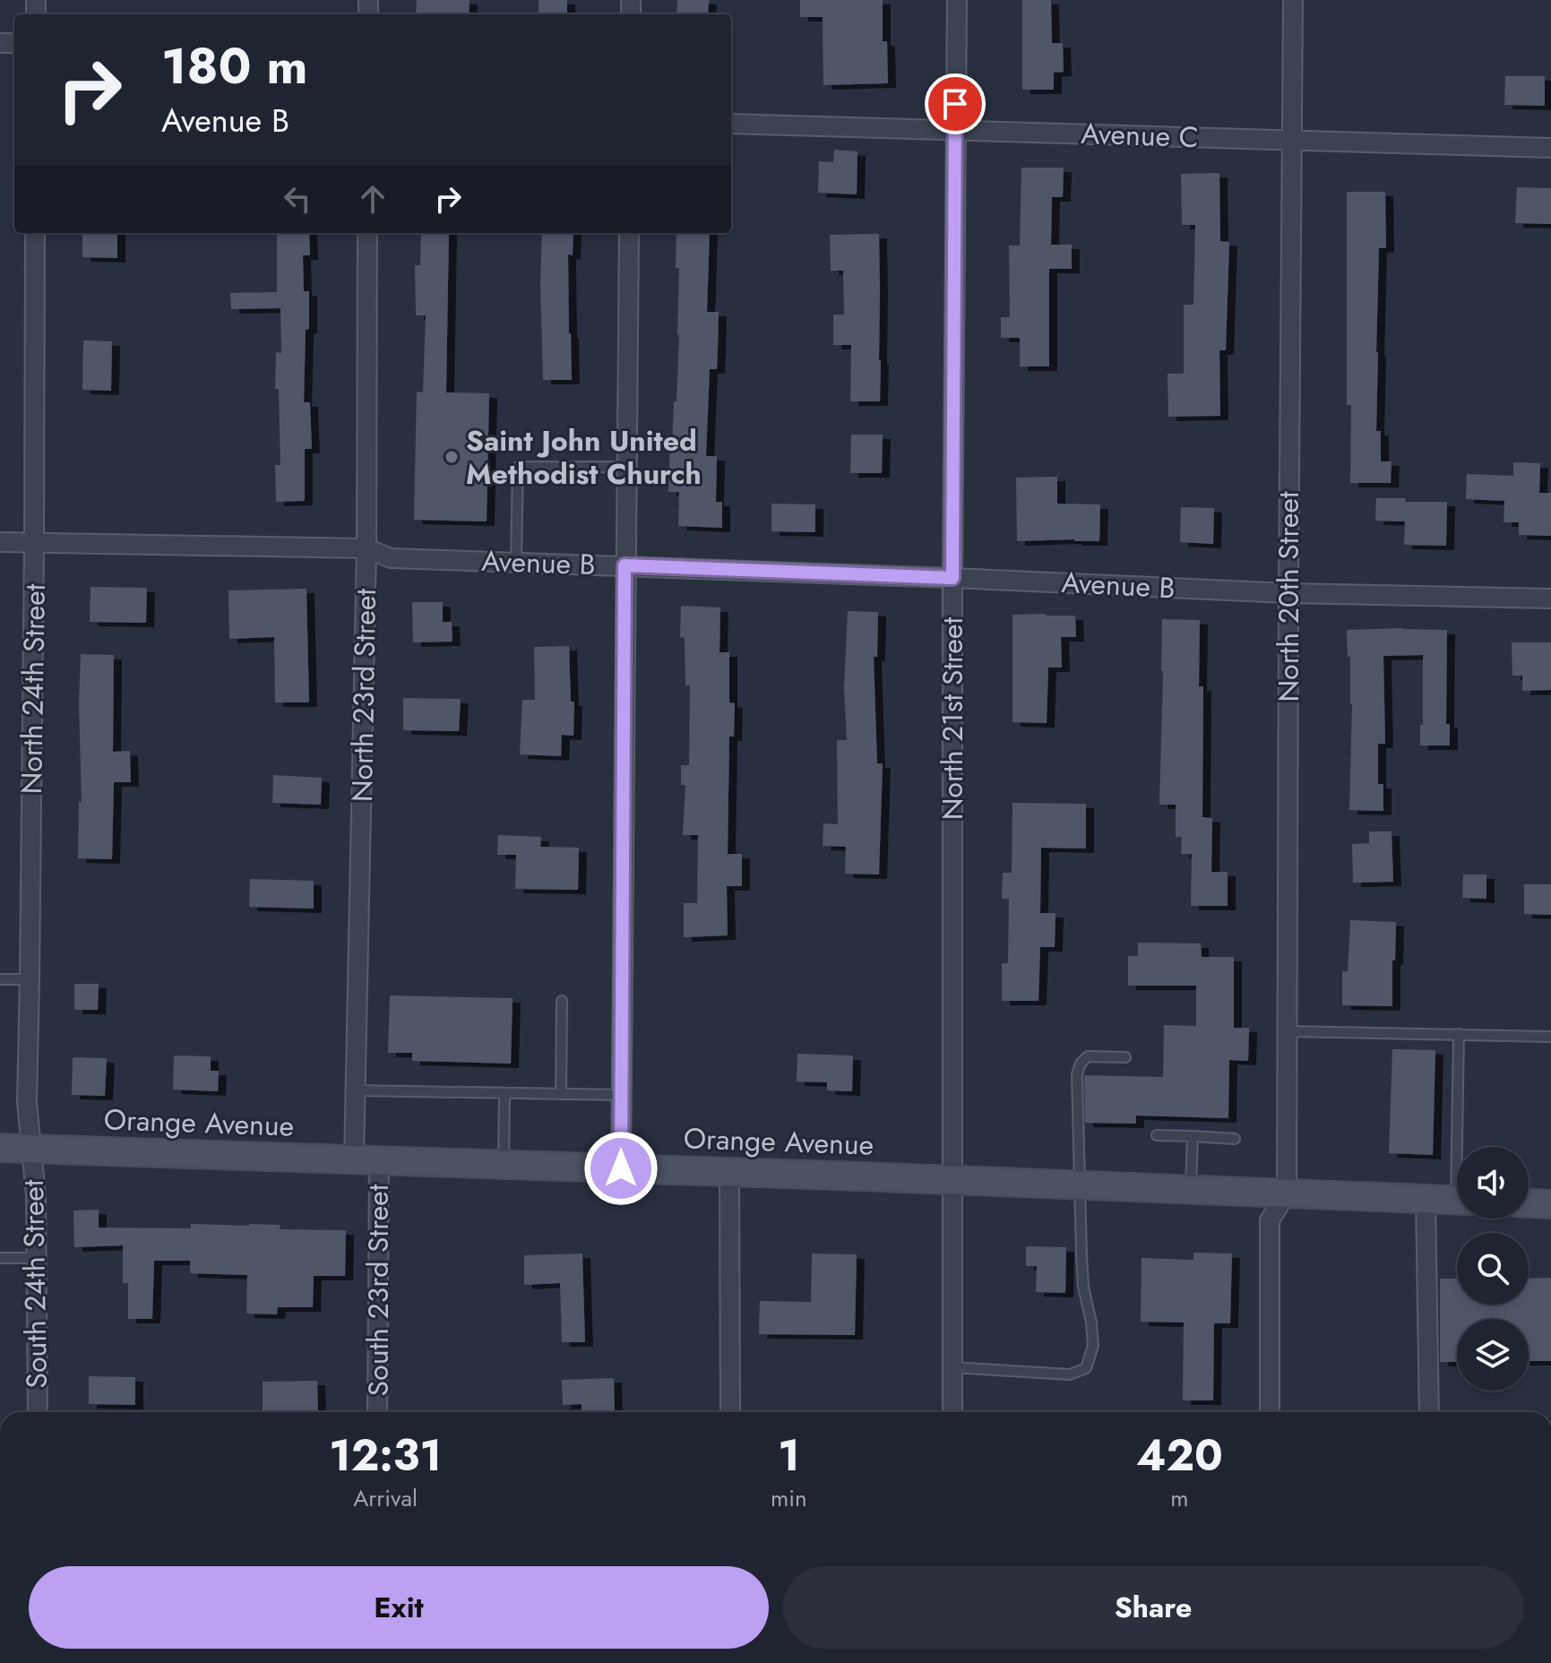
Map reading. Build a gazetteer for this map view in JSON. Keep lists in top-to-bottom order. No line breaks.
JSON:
{"streets":{"main road":["Orange Avenue"],"street":["Avenue C","Avenue B","North 20th Street","North 24th Street","North 23rd Street","North 21st Street","South 24th Street","South 23rd Street"]},"crossings":[["Avenue C","North 20th Street"],["Avenue C","North 21st Street"],["Avenue B","North 20th Street"],["Avenue B","North 24th Street"],["Avenue B","North 23rd Street"],["Avenue B","North 21st Street"],["North 20th Street","Orange Avenue"],["North 24th Street","Orange Avenue"],["North 24th Street","South 24th Street"],["North 23rd Street","Orange Avenue"],["North 23rd Street","South 23rd Street"],["North 21st Street","Orange Avenue"],["Orange Avenue","South 24th Street"],["Orange Avenue","South 23rd Street"]],"places":["Saint John United Methodist Church"],"page":{"turn":["180 m","Avenue B"],"eta":["12:31","Arrival","1","min","420","m"],"buttons":["Exit","Share"]}}
